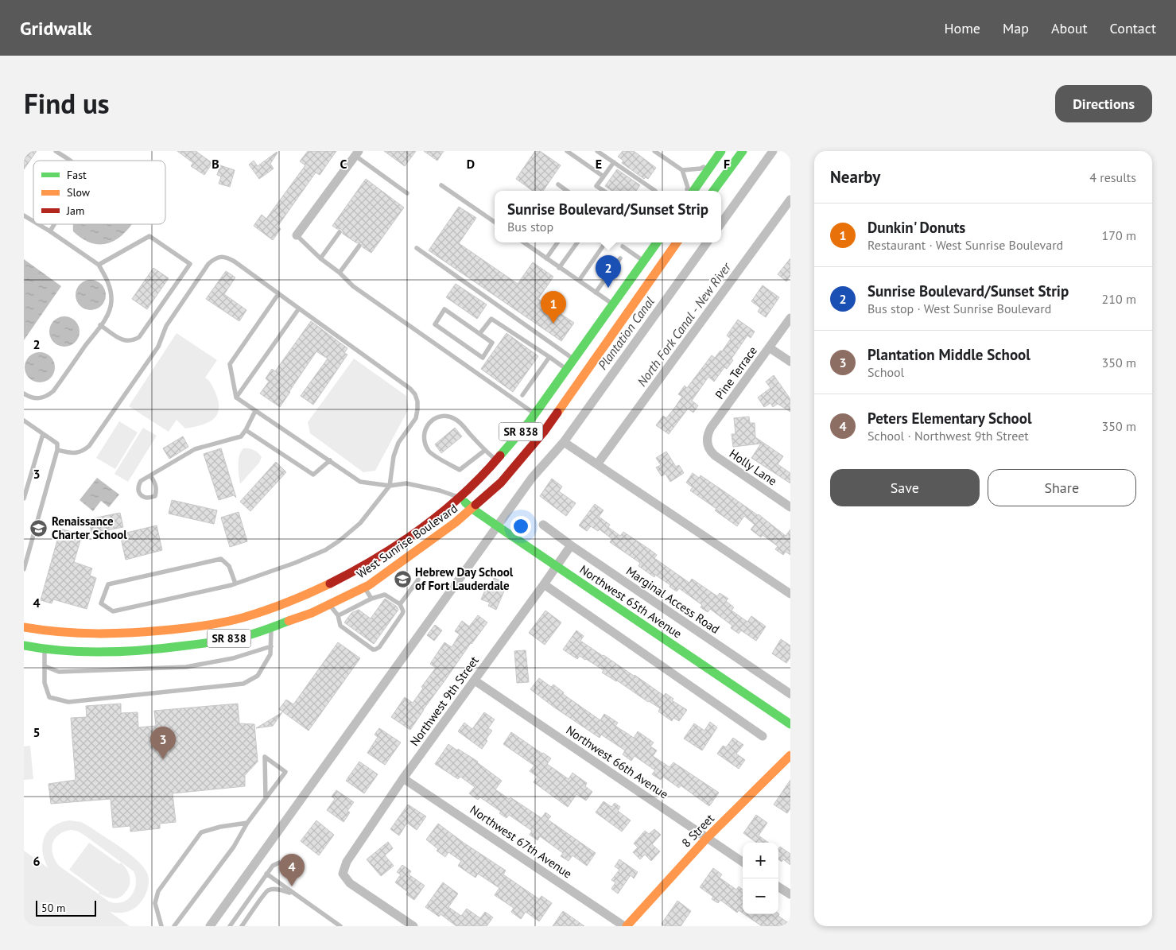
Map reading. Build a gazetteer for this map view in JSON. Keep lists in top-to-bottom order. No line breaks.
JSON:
{"streets":{"main road":["SR 838","West Sunrise Boulevard","Northwest 65th Avenue","8 Street"],"street":["Pine Terrace","Holly Lane","Marginal Access Road","Northwest 9th Street","Northwest 66th Avenue","Northwest 67th Avenue"]},"crossings":[["Pine Terrace","Holly Lane"],["West Sunrise Boulevard","Northwest 65th Avenue"],["Marginal Access Road","Northwest 9th Street"],["Northwest 65th Avenue","Northwest 9th Street"],["Northwest 9th Street","Northwest 66th Avenue"],["Northwest 9th Street","Northwest 67th Avenue"],["Northwest 66th Avenue","8 Street"],["8 Street","Northwest 67th Avenue"]],"water":["North Fork Canal - New River","Plantation Canal"],"places":{"school or university":["Renaissance Charter School","Hebrew Day School of Fort Lauderdale"]},"legend":["Fast","Slow","Jam"],"scale_bar":"50 m","page":{"header":"Gridwalk","nav":["Home","Map","About","Contact"],"title":"Find us","buttons":["Directions",["Save","Share"]],"heading":["Nearby","4 results"],"popup":["Sunrise Boulevard/Sunset Strip","Bus stop"],"list":[{"mark":"1","name":"Dunkin' Donuts","note":"Restaurant · West Sunrise Boulevard","value":"170 m"},{"mark":"2","name":"Sunrise Boulevard/Sunset Strip","note":"Bus stop · West Sunrise Boulevard","value":"210 m"},{"mark":"3","name":"Plantation Middle School","note":"School","value":"350 m"},{"mark":"4","name":"Peters Elementary School","note":"School · Northwest 9th Street","value":"350 m"}],"pins":["2","1","3","4"],"map_buttons":["+","−"],"scale":"50 m"},"grid":{"columns":["B","C","D","E","F"],"rows":["2","3","4","5","6"]}}
